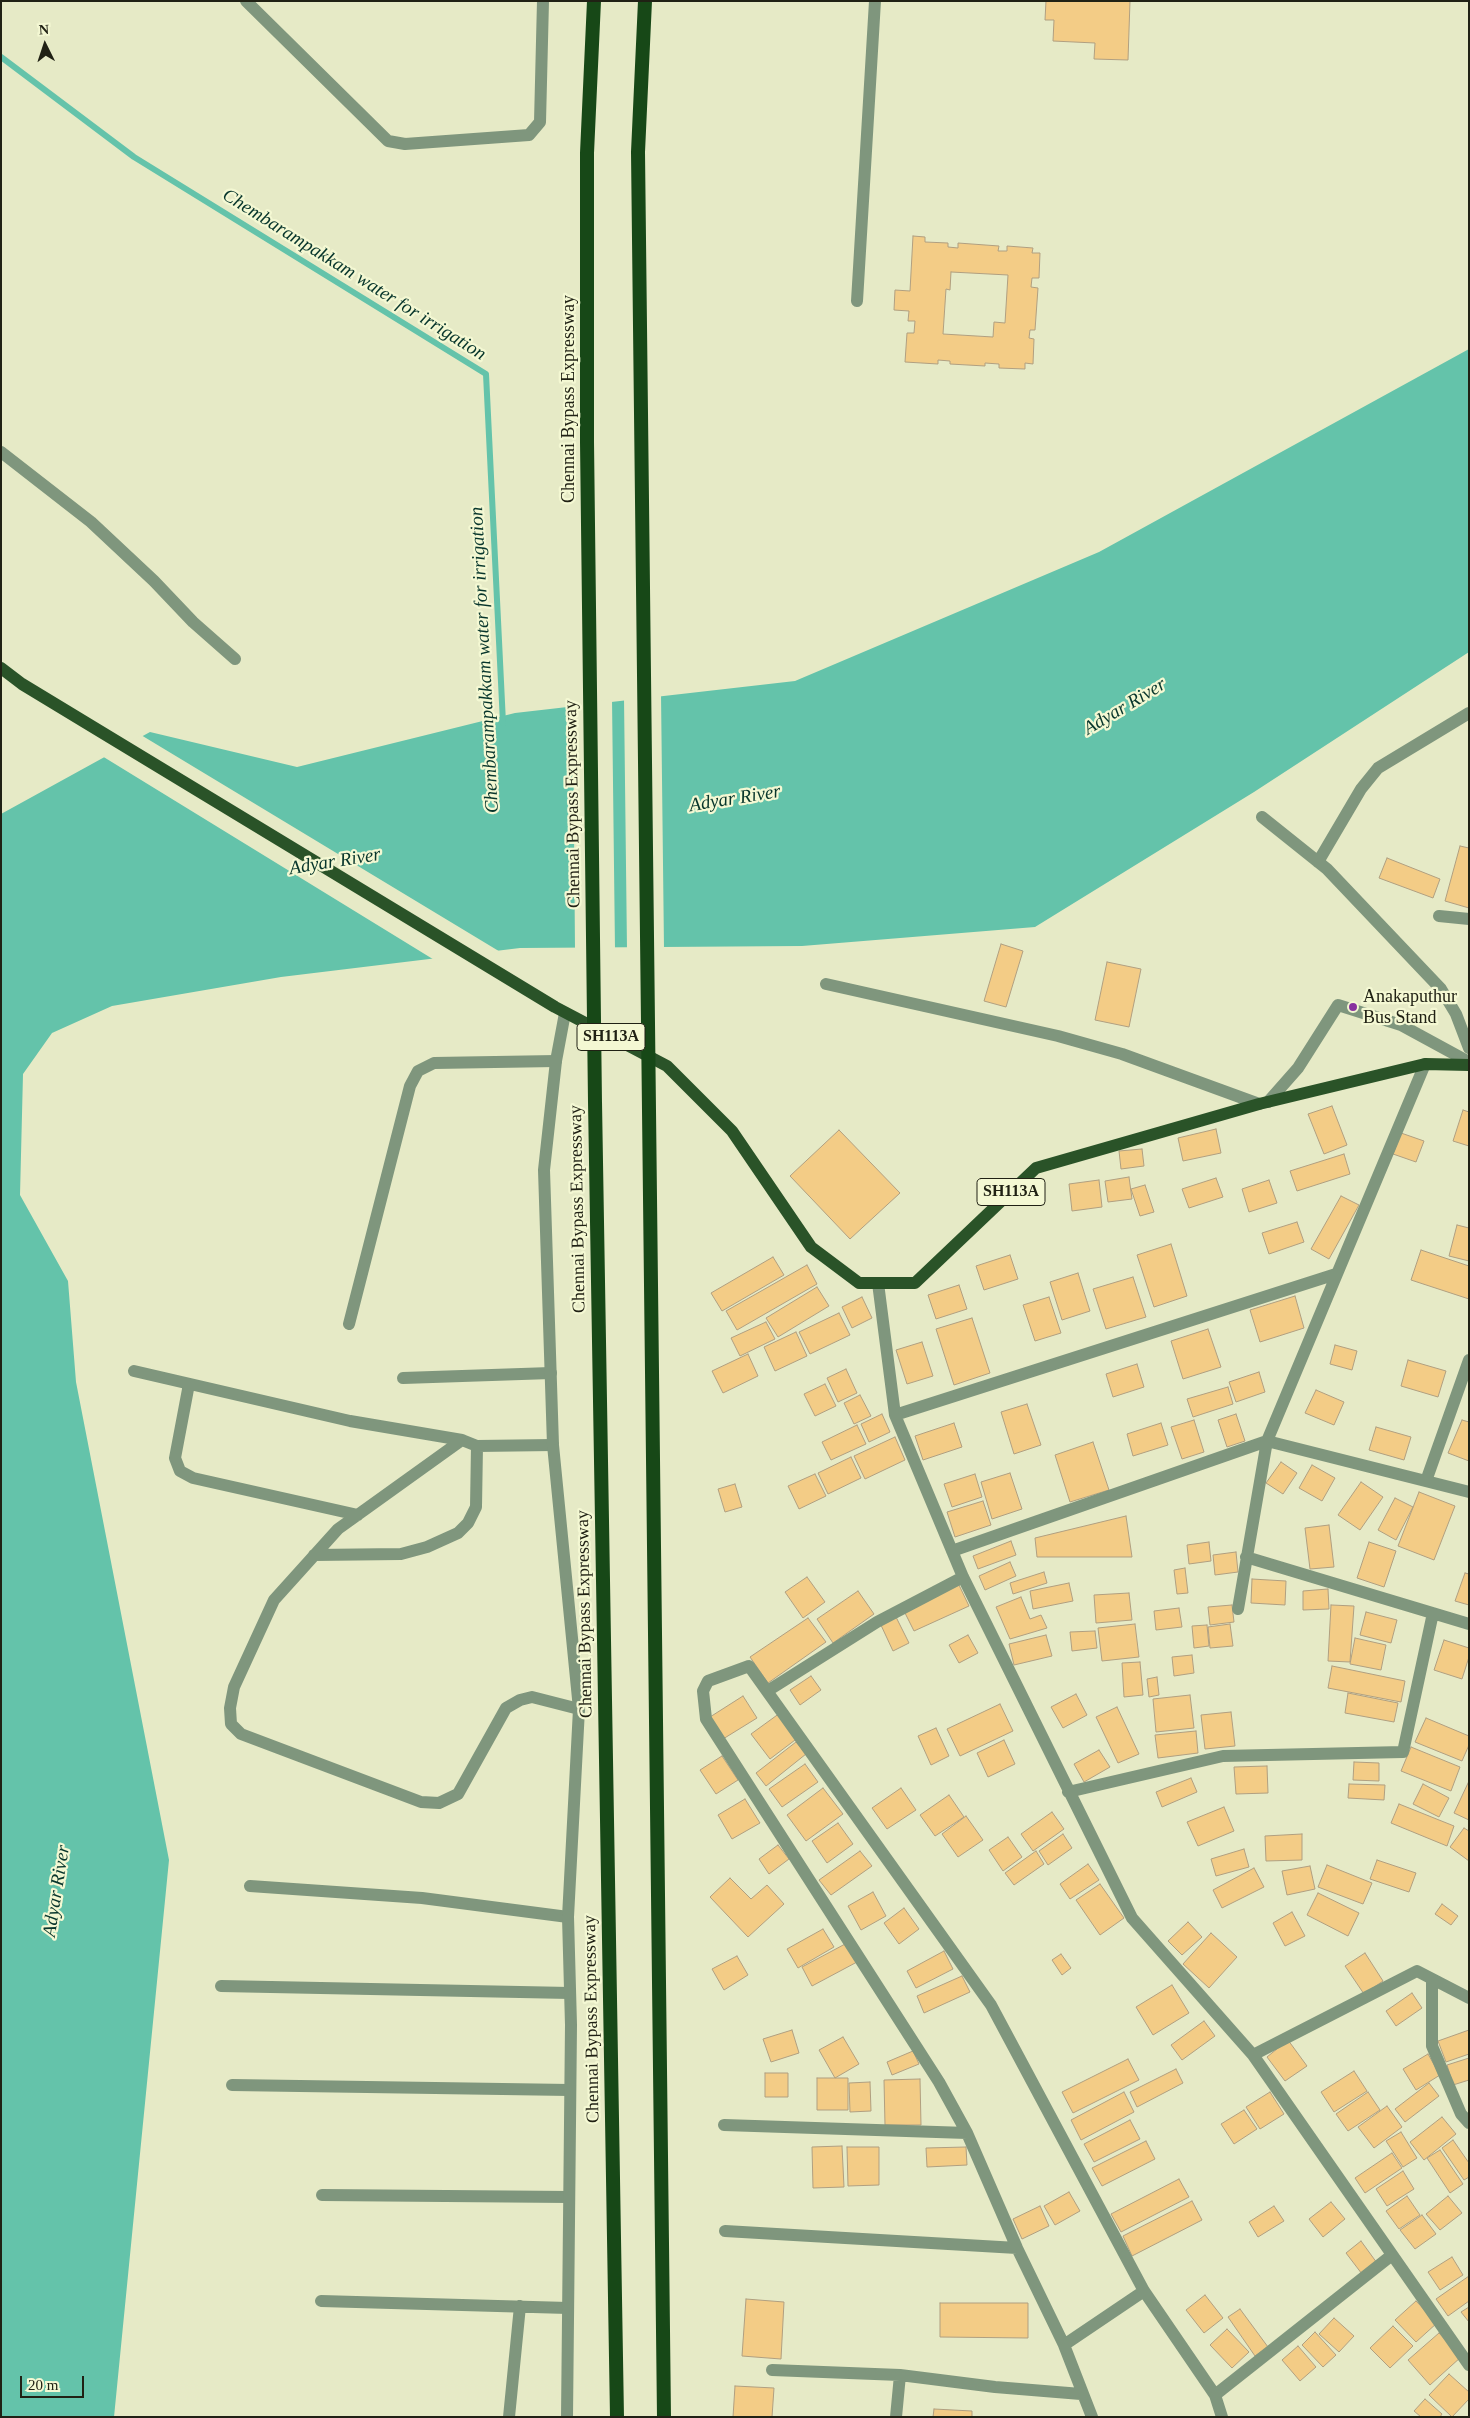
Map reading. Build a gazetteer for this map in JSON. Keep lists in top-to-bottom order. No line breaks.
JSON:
{"streets":{"highway":["Chennai Bypass Expressway"],"main road":["SH113A"]},"water":["Chembarampakkam water for irrigation","Adyar River"],"places":["Anakaputhur Bus Stand"],"scale_bar":"20 m","north":"top"}
